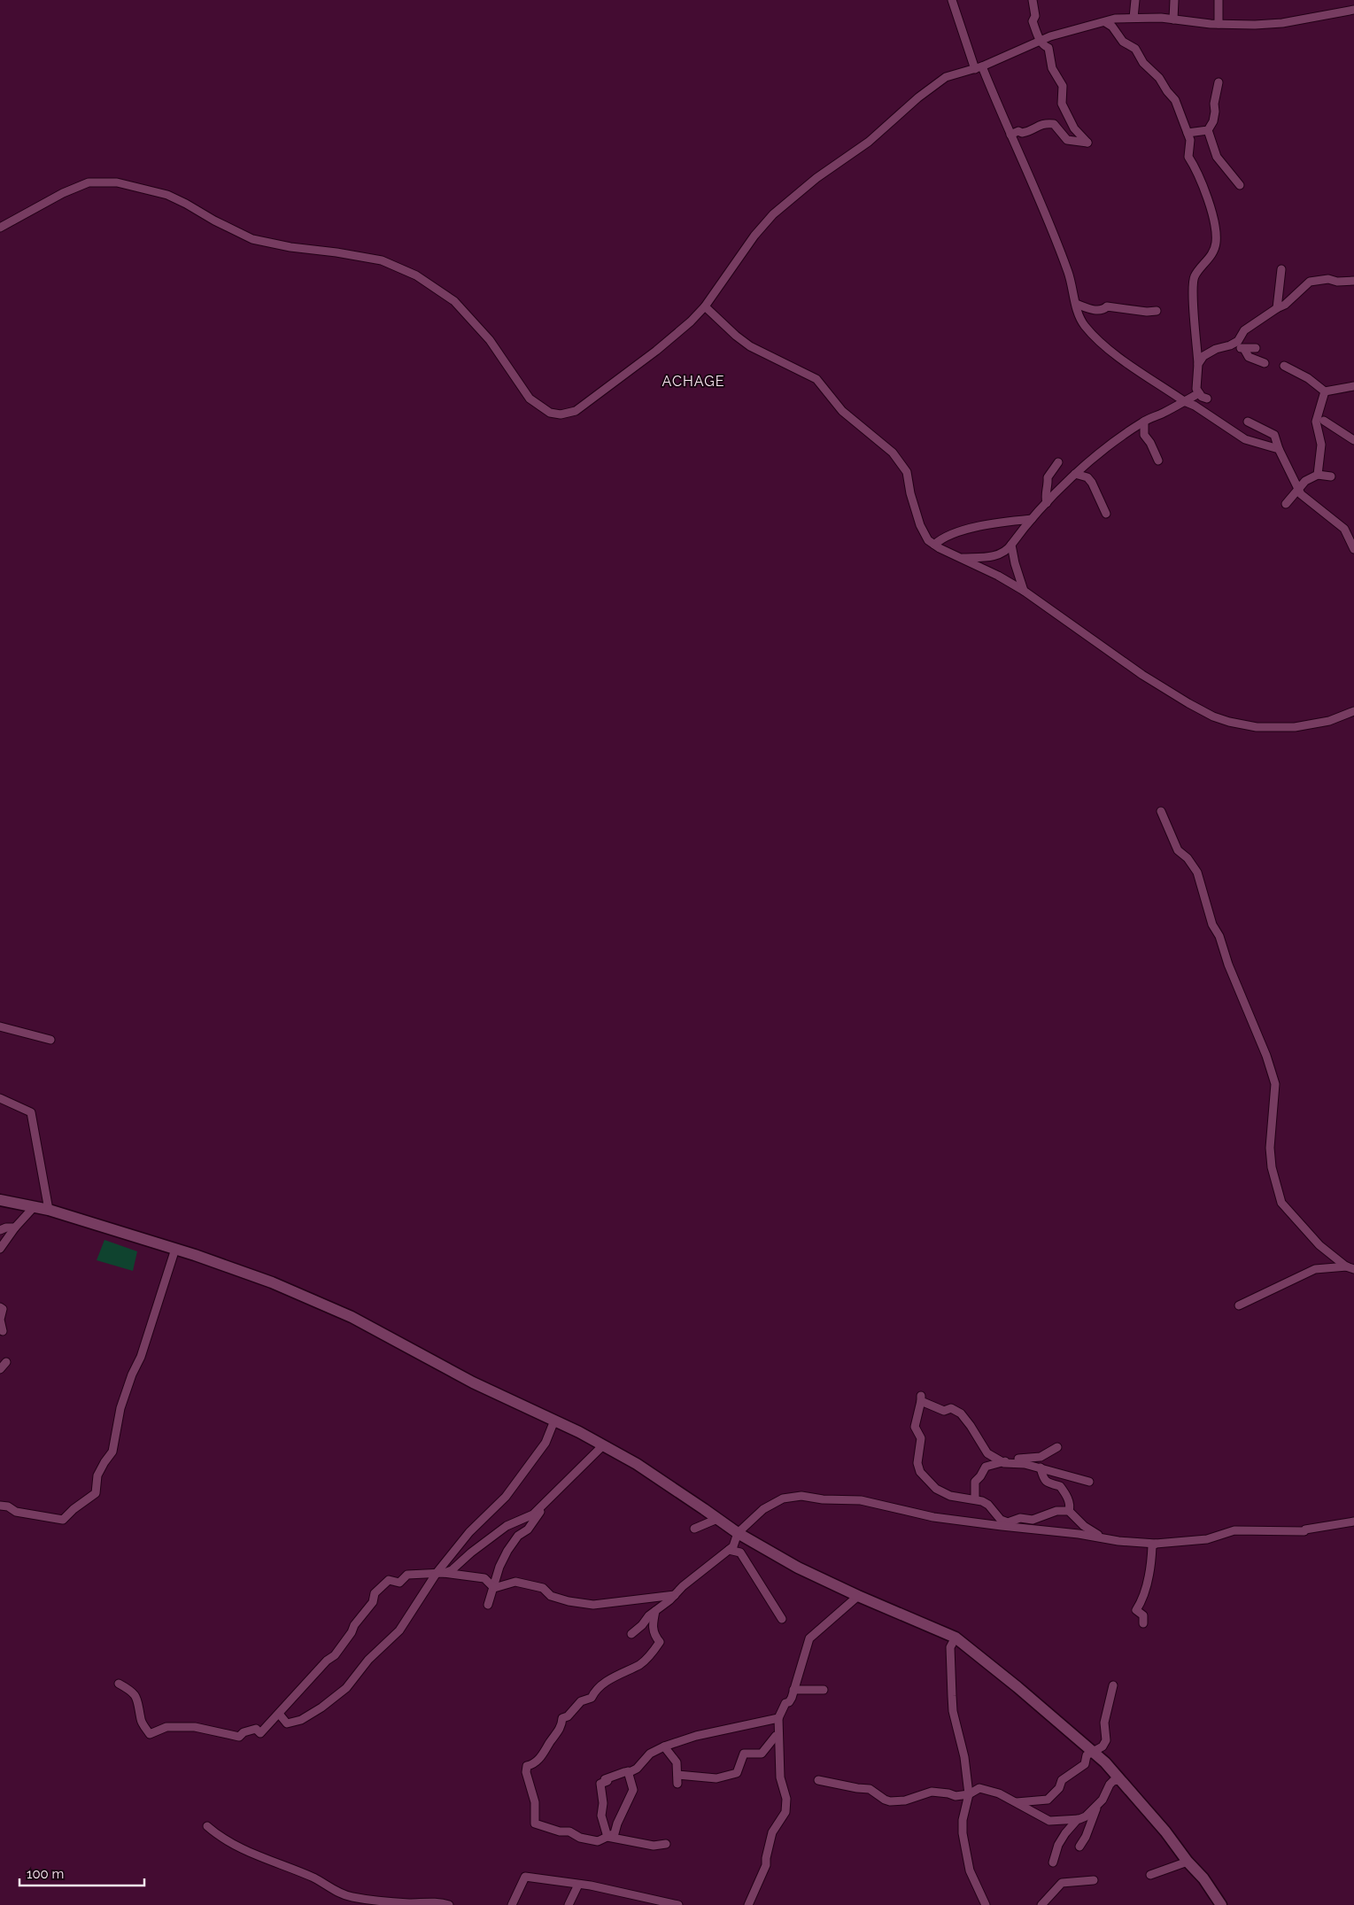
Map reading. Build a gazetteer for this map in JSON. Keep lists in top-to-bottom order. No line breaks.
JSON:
{"districts":["ACHAGE"],"scale_bar":"100 m"}
